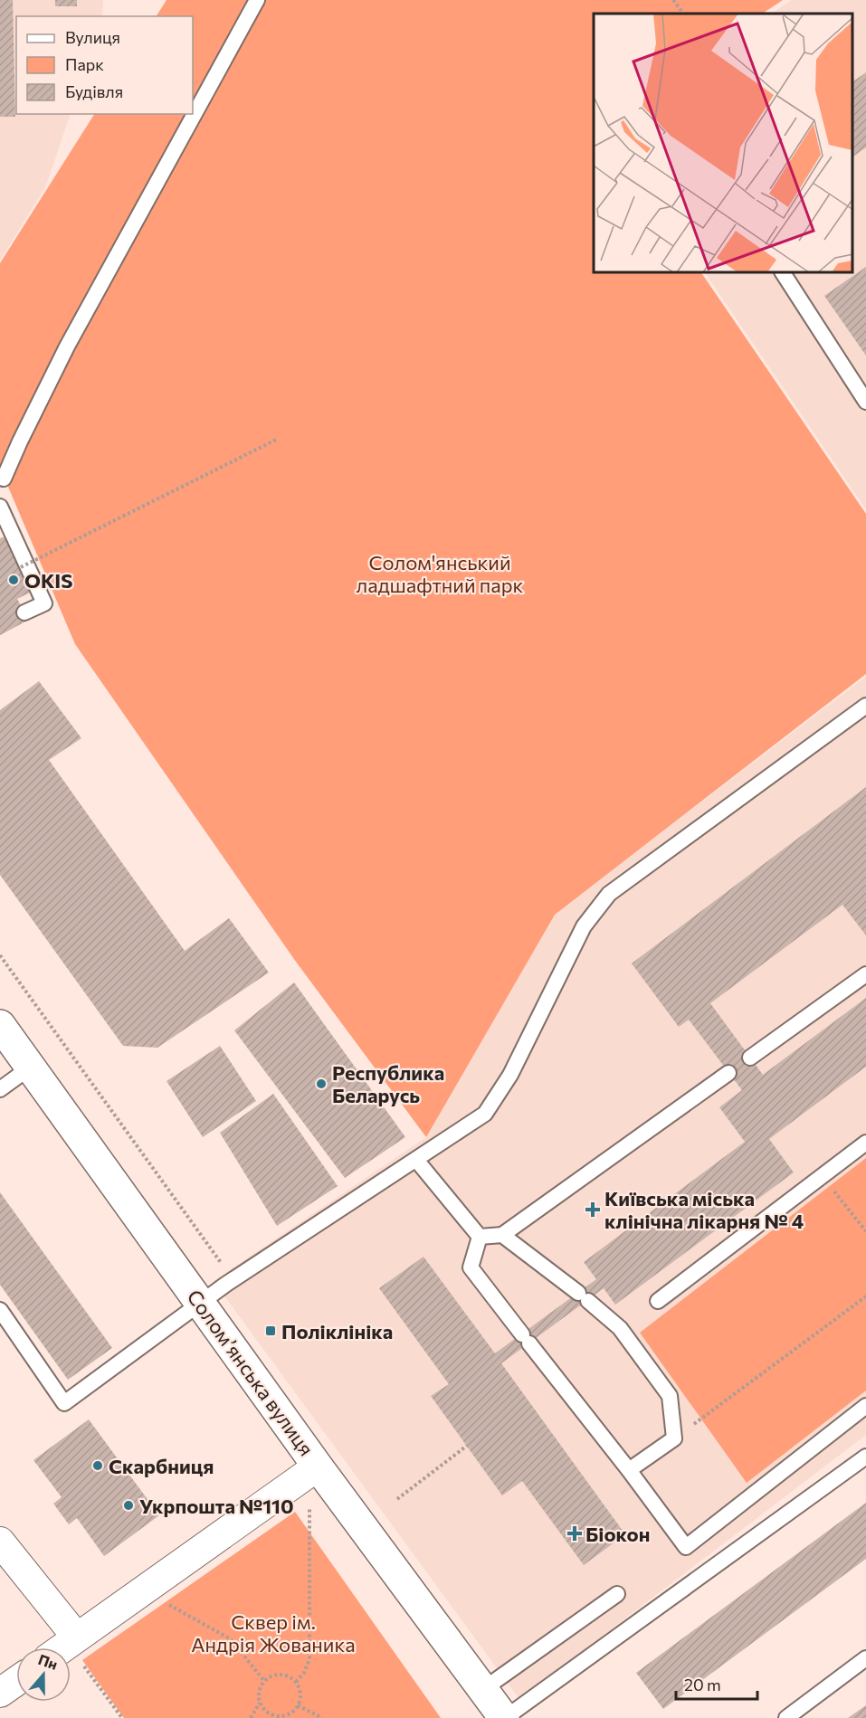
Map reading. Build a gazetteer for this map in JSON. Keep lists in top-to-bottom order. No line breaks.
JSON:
{"streets":{"main road":["Соломʼянська вулиця"]},"parks":["Солом'янський ладшафтний парк","Сквер ім. Андрія Жованика"],"places":{"other":["OKIS","Республика Беларусь","Скарбниця","Укрпошта №110"],"health":["Київська міська клінічна лікарня № 4","Біокон"],"transit":["Поліклініка"]},"legend":["Вулиця","Парк","Будівля"],"scale_bar":"20 m","north":"top"}
